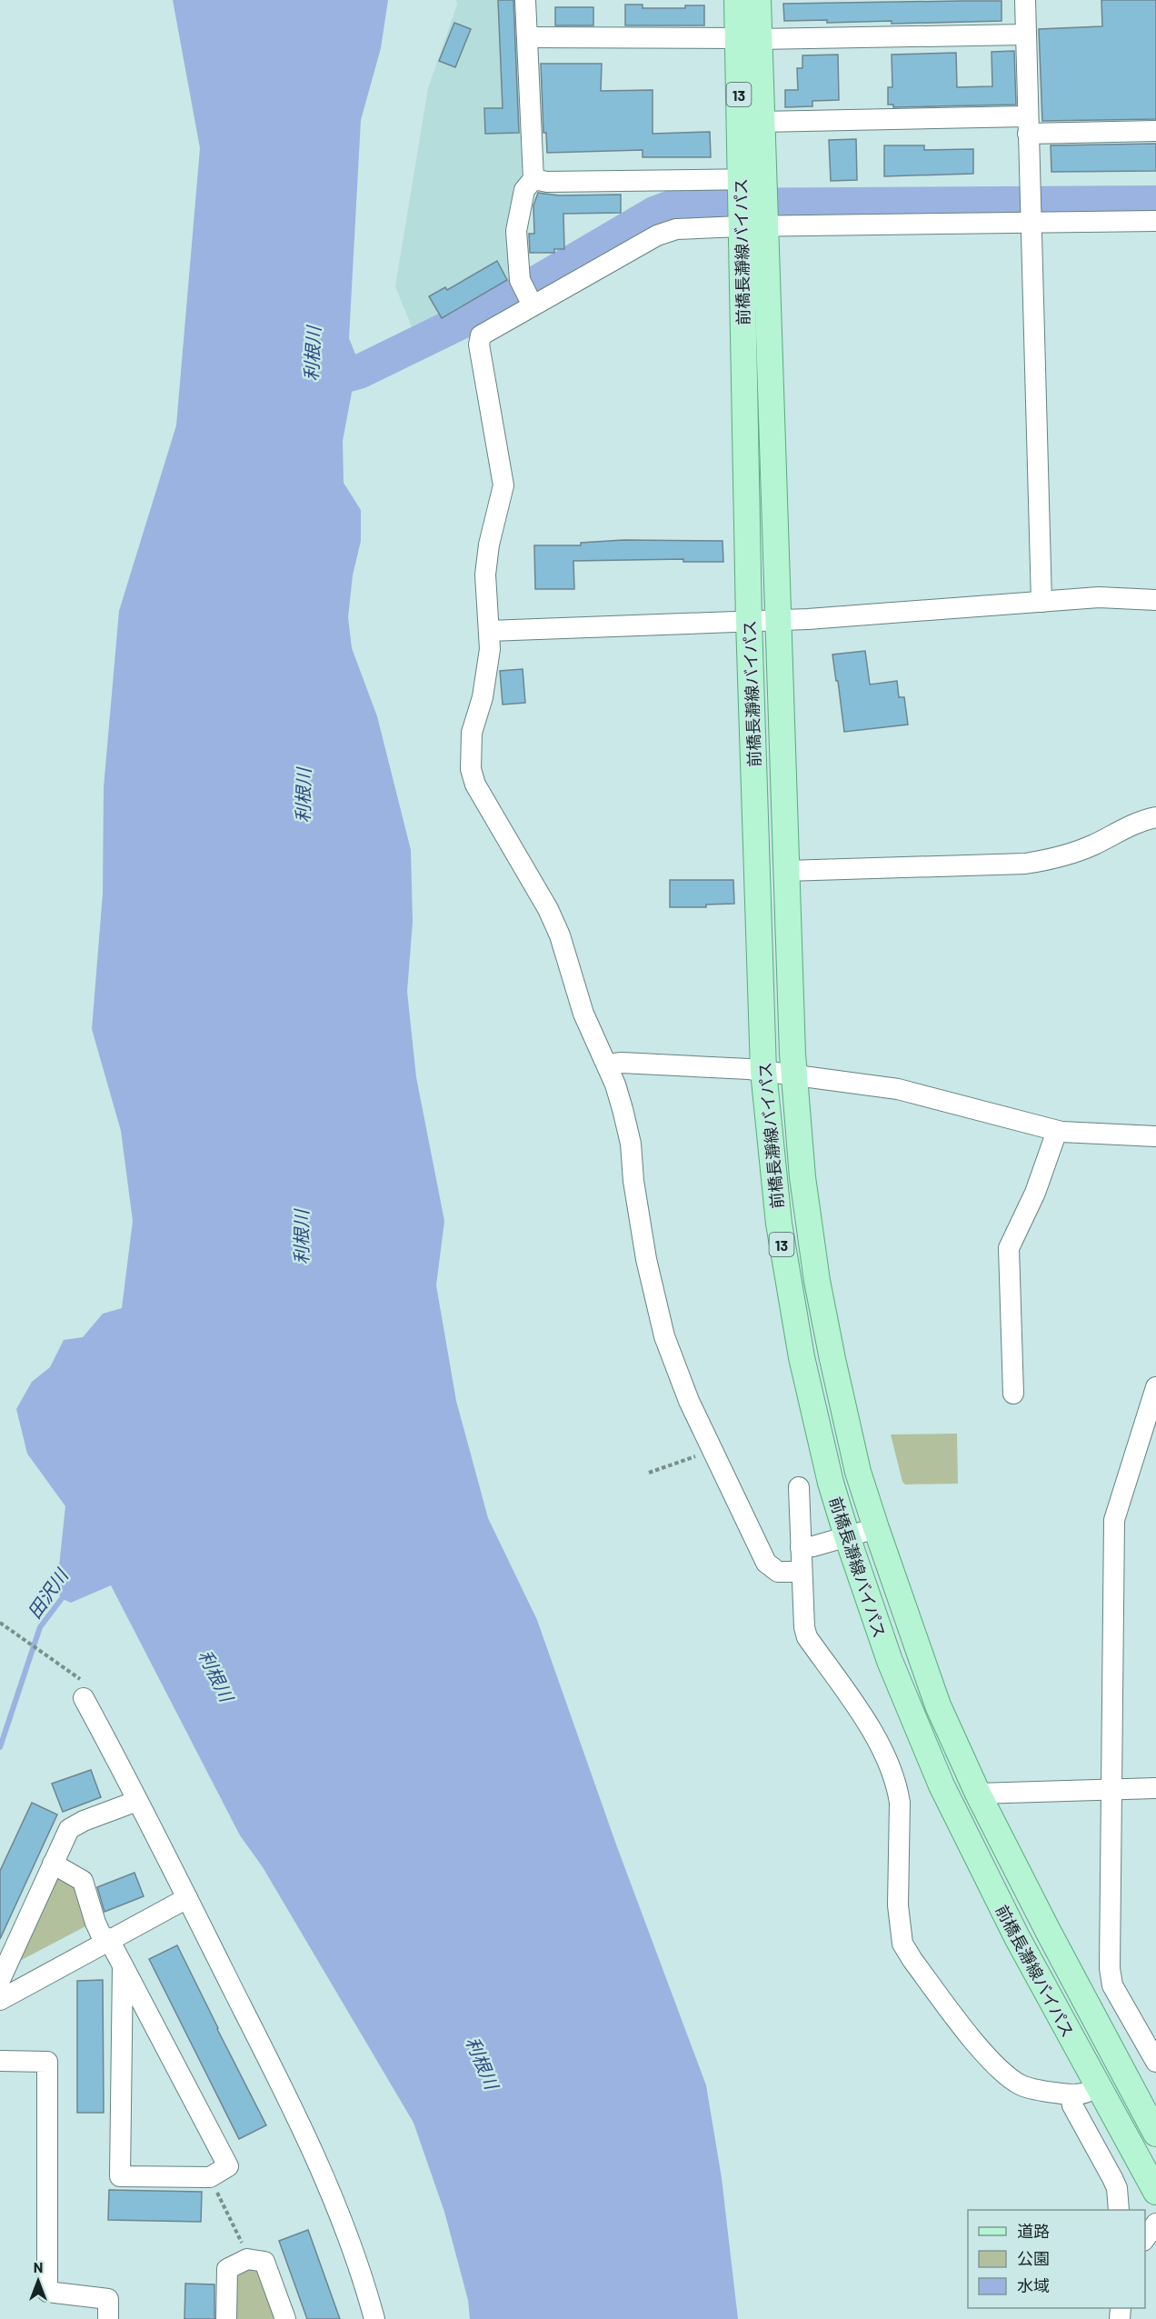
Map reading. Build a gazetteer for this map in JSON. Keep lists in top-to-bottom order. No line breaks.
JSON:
{"streets":{"main road":["13","前橋長瀞線バイパス"]},"water":["利根川","田沢川"],"legend":["道路","公園","水域"],"north":"top"}
